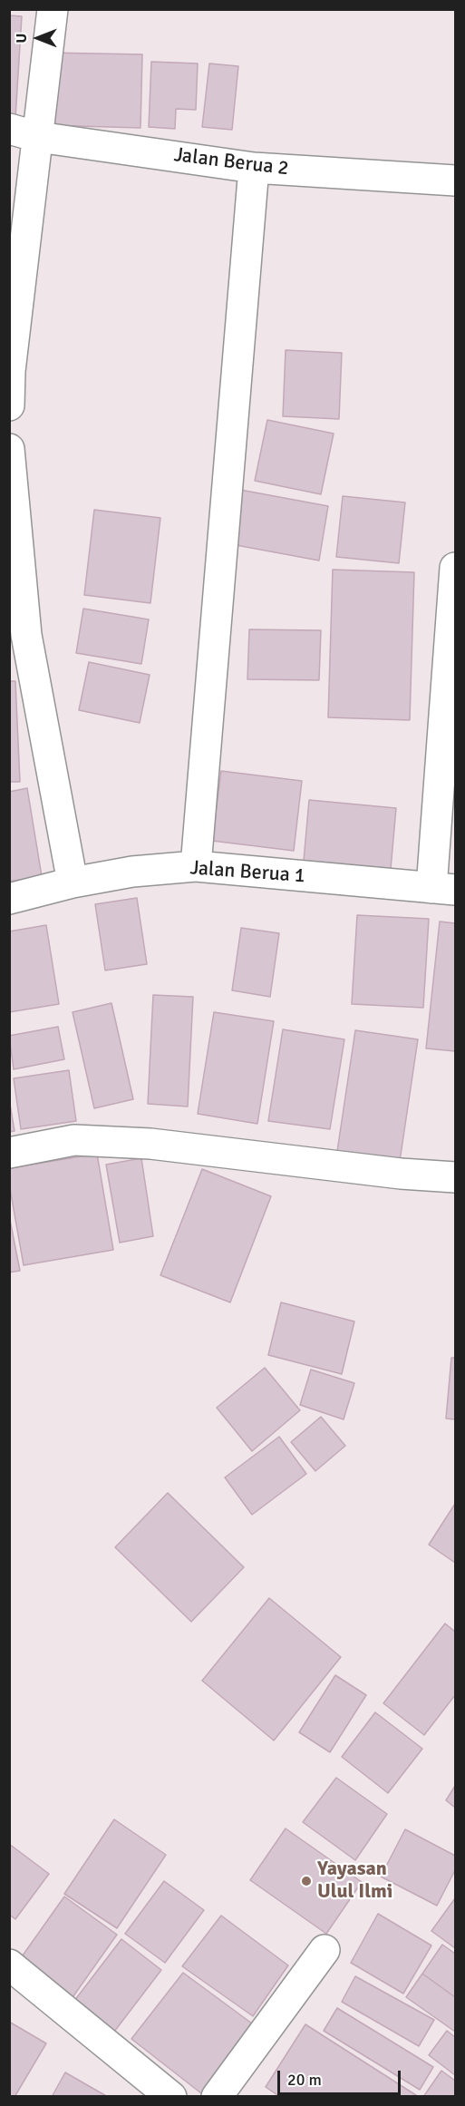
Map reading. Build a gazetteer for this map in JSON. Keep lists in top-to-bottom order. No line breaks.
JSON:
{"streets":{"street":["Jalan Berua 2","Jalan Berua 1"]},"places":["Yayasan Ulul Ilmi"],"scale_bar":"20 m","north":"left"}
